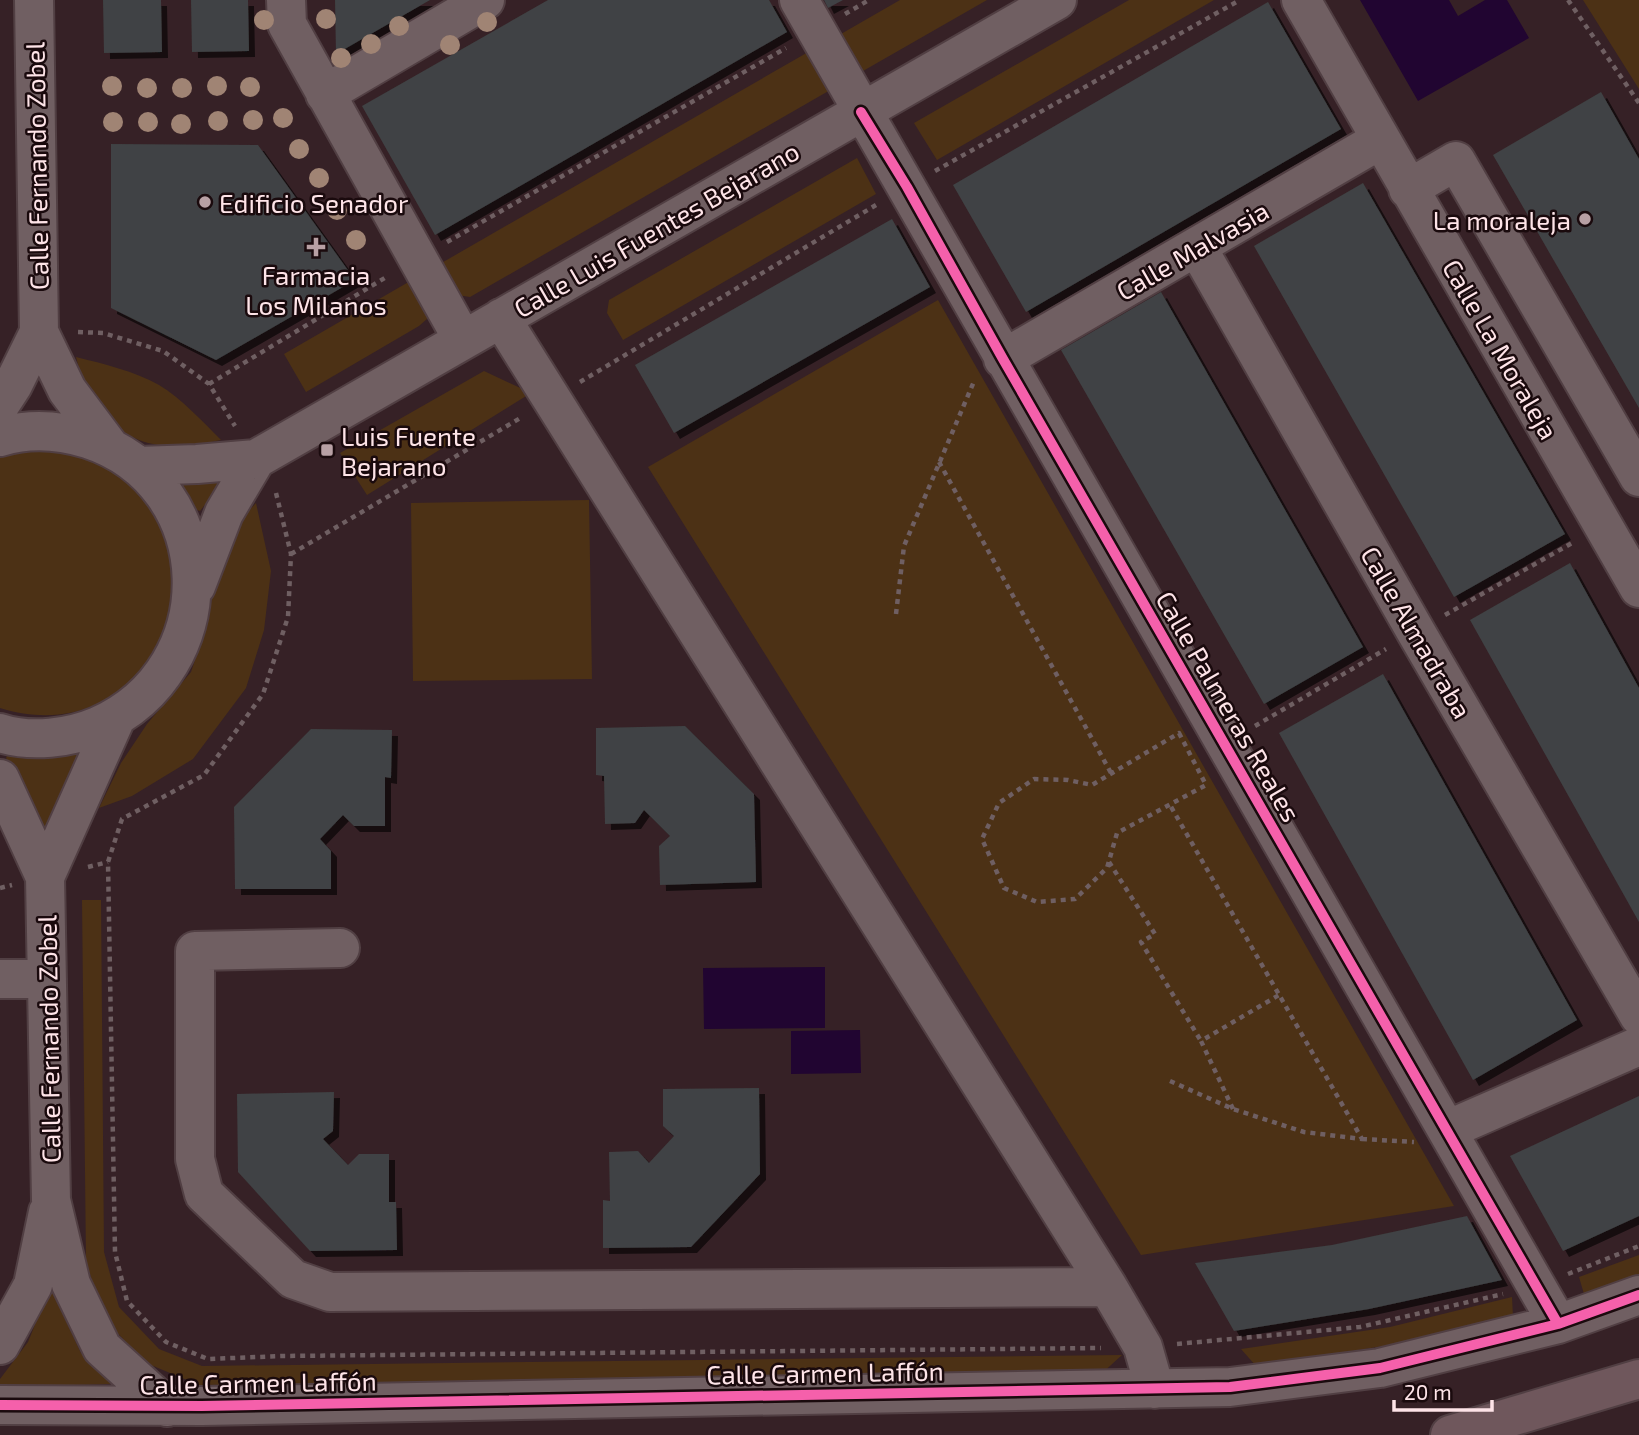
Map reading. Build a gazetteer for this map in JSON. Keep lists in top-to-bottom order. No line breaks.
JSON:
{"streets":{"street":["Calle Fernando Zobel","Calle Luis Fuentes Bejarano","Calle Malvasia","Calle La Moraleja","Calle Almadraba","Calle Palmeras Reales","Calle Carmen Laffón"]},"crossings":[["Calle Fernando Zobel","Calle Luis Fuentes Bejarano"],["Calle Luis Fuentes Bejarano","Calle Palmeras Reales"],["Calle Malvasia","Calle La Moraleja"],["Calle Malvasia","Calle Almadraba"],["Calle Malvasia","Calle Palmeras Reales"],["Calle Palmeras Reales","Calle Carmen Laffón"]],"places":{"other":["Edificio Senador","La moraleja"],"health":["Farmacia Los Milanos"],"transit":["Luis Fuente Bejarano"]},"scale_bar":"20 m"}
